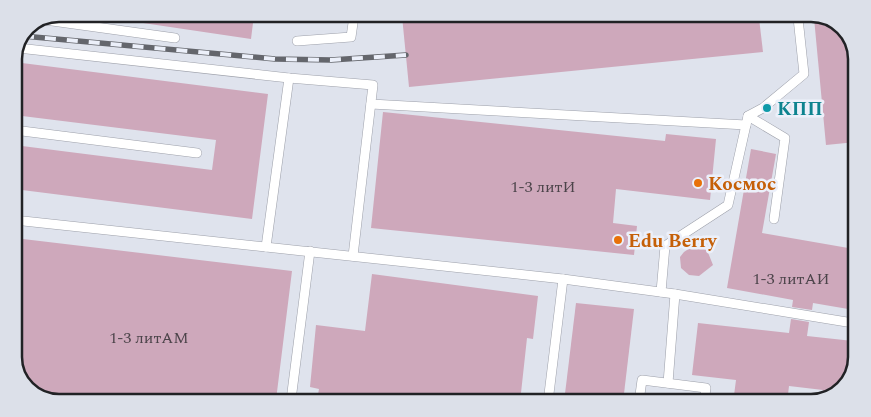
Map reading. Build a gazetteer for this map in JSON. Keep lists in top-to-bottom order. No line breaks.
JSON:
{"places":["КПП","Космос","Edu Berry"],"house_numbers":["1-3 литИ","1-3 литАИ","1-3 литАМ"]}
